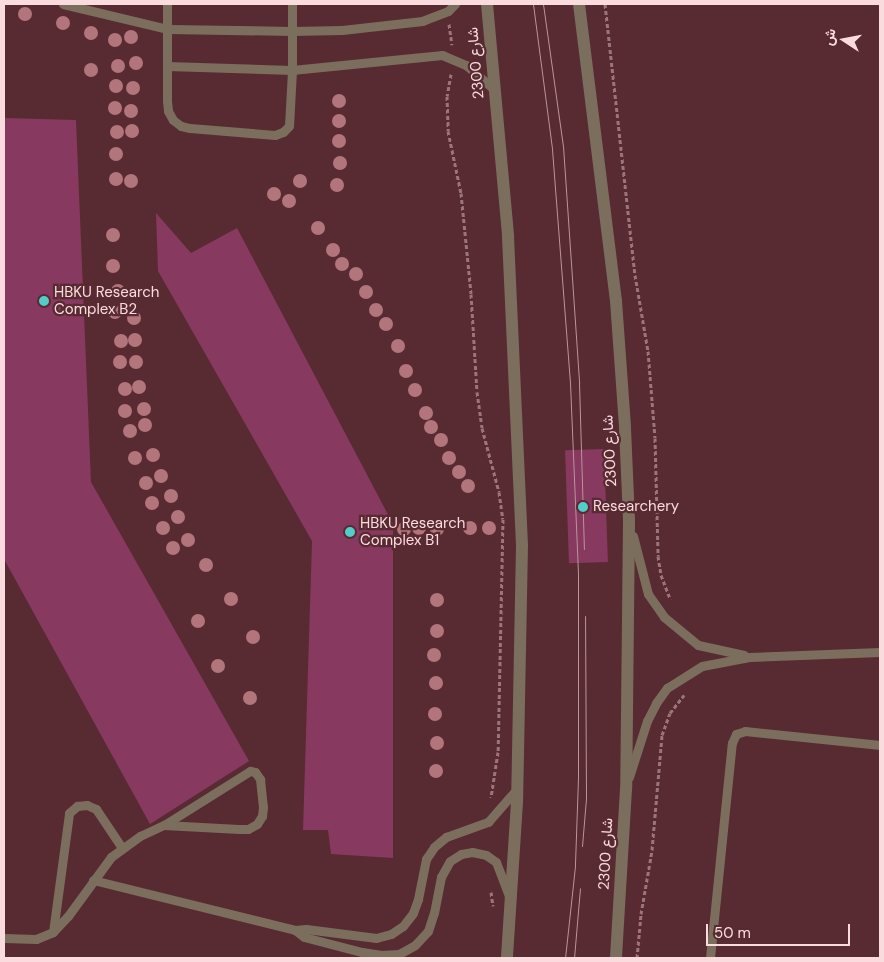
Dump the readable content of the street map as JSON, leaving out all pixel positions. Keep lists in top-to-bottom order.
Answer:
{
  "streets": {
    "street": ["شارع 2300"]
  },
  "places": ["HBKU Research Complex B2", "Researchery", "HBKU Research Complex B1"],
  "scale_bar": "50 m",
  "north": "left"
}
